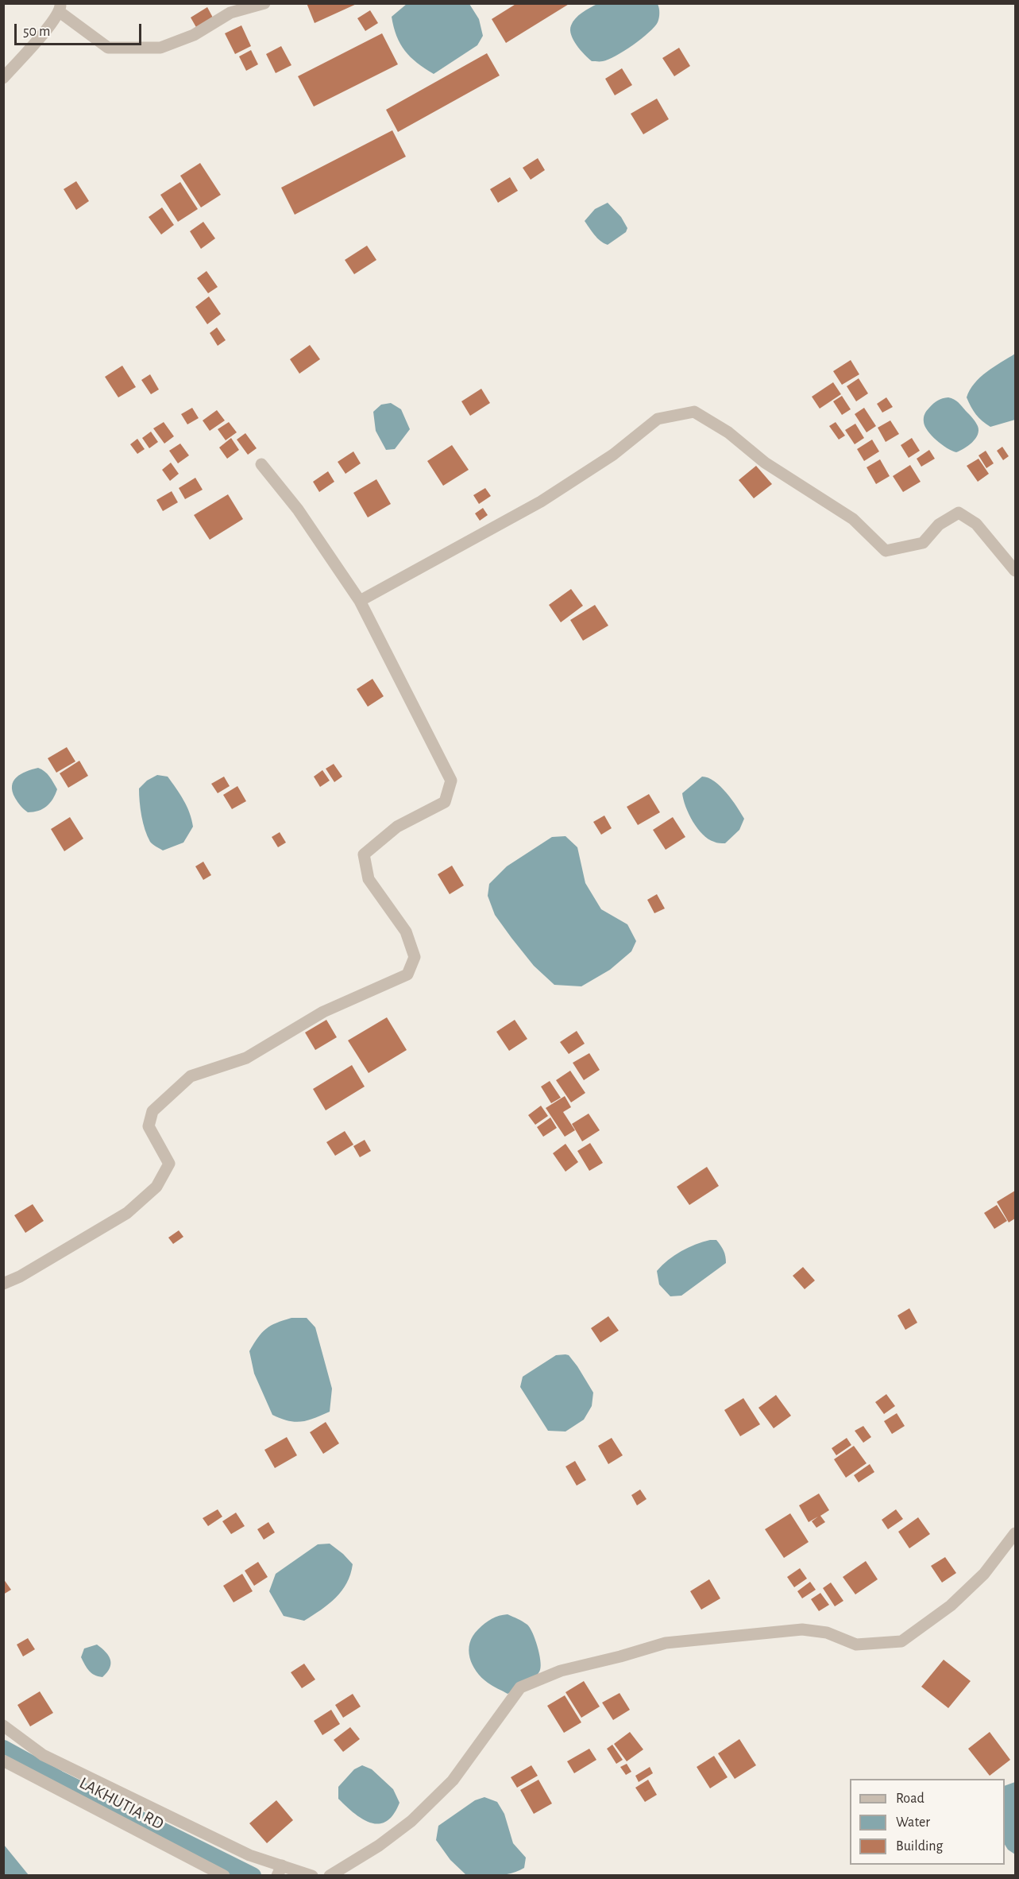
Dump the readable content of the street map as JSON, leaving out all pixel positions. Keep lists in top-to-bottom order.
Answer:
{
  "streets": {
    "street": ["LAKHUTIA RD"]
  },
  "legend": ["Road", "Water", "Building"],
  "scale_bar": "50 m"
}
